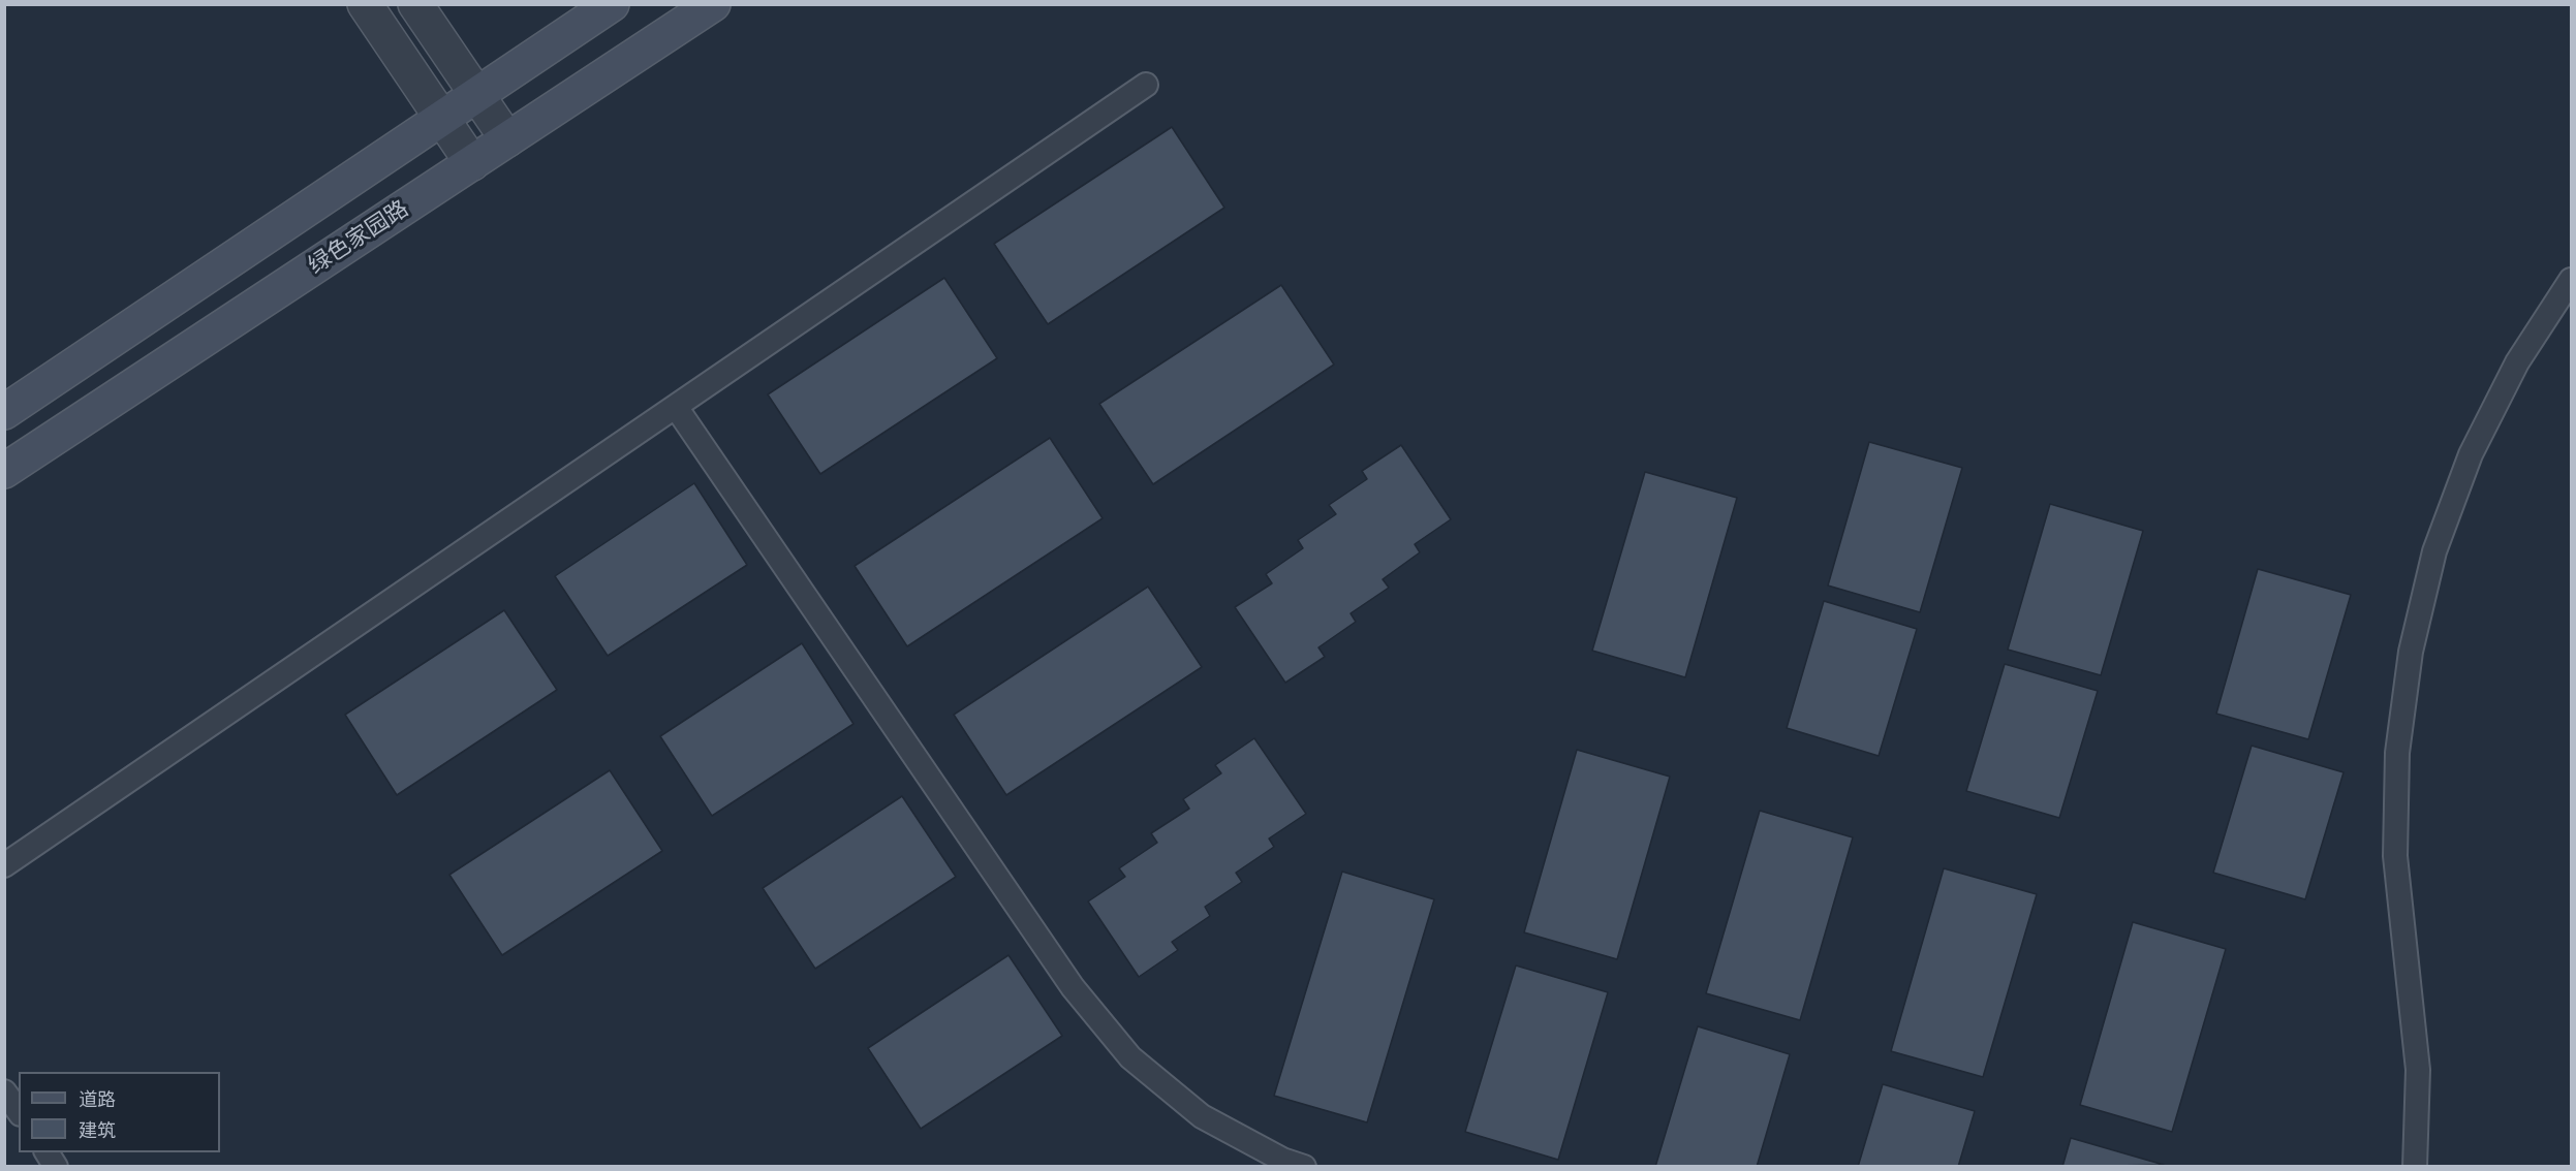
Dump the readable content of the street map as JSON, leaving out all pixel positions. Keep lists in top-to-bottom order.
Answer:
{
  "streets": {
    "street": ["绿色家园路"]
  },
  "legend": ["道路", "建筑"]
}
